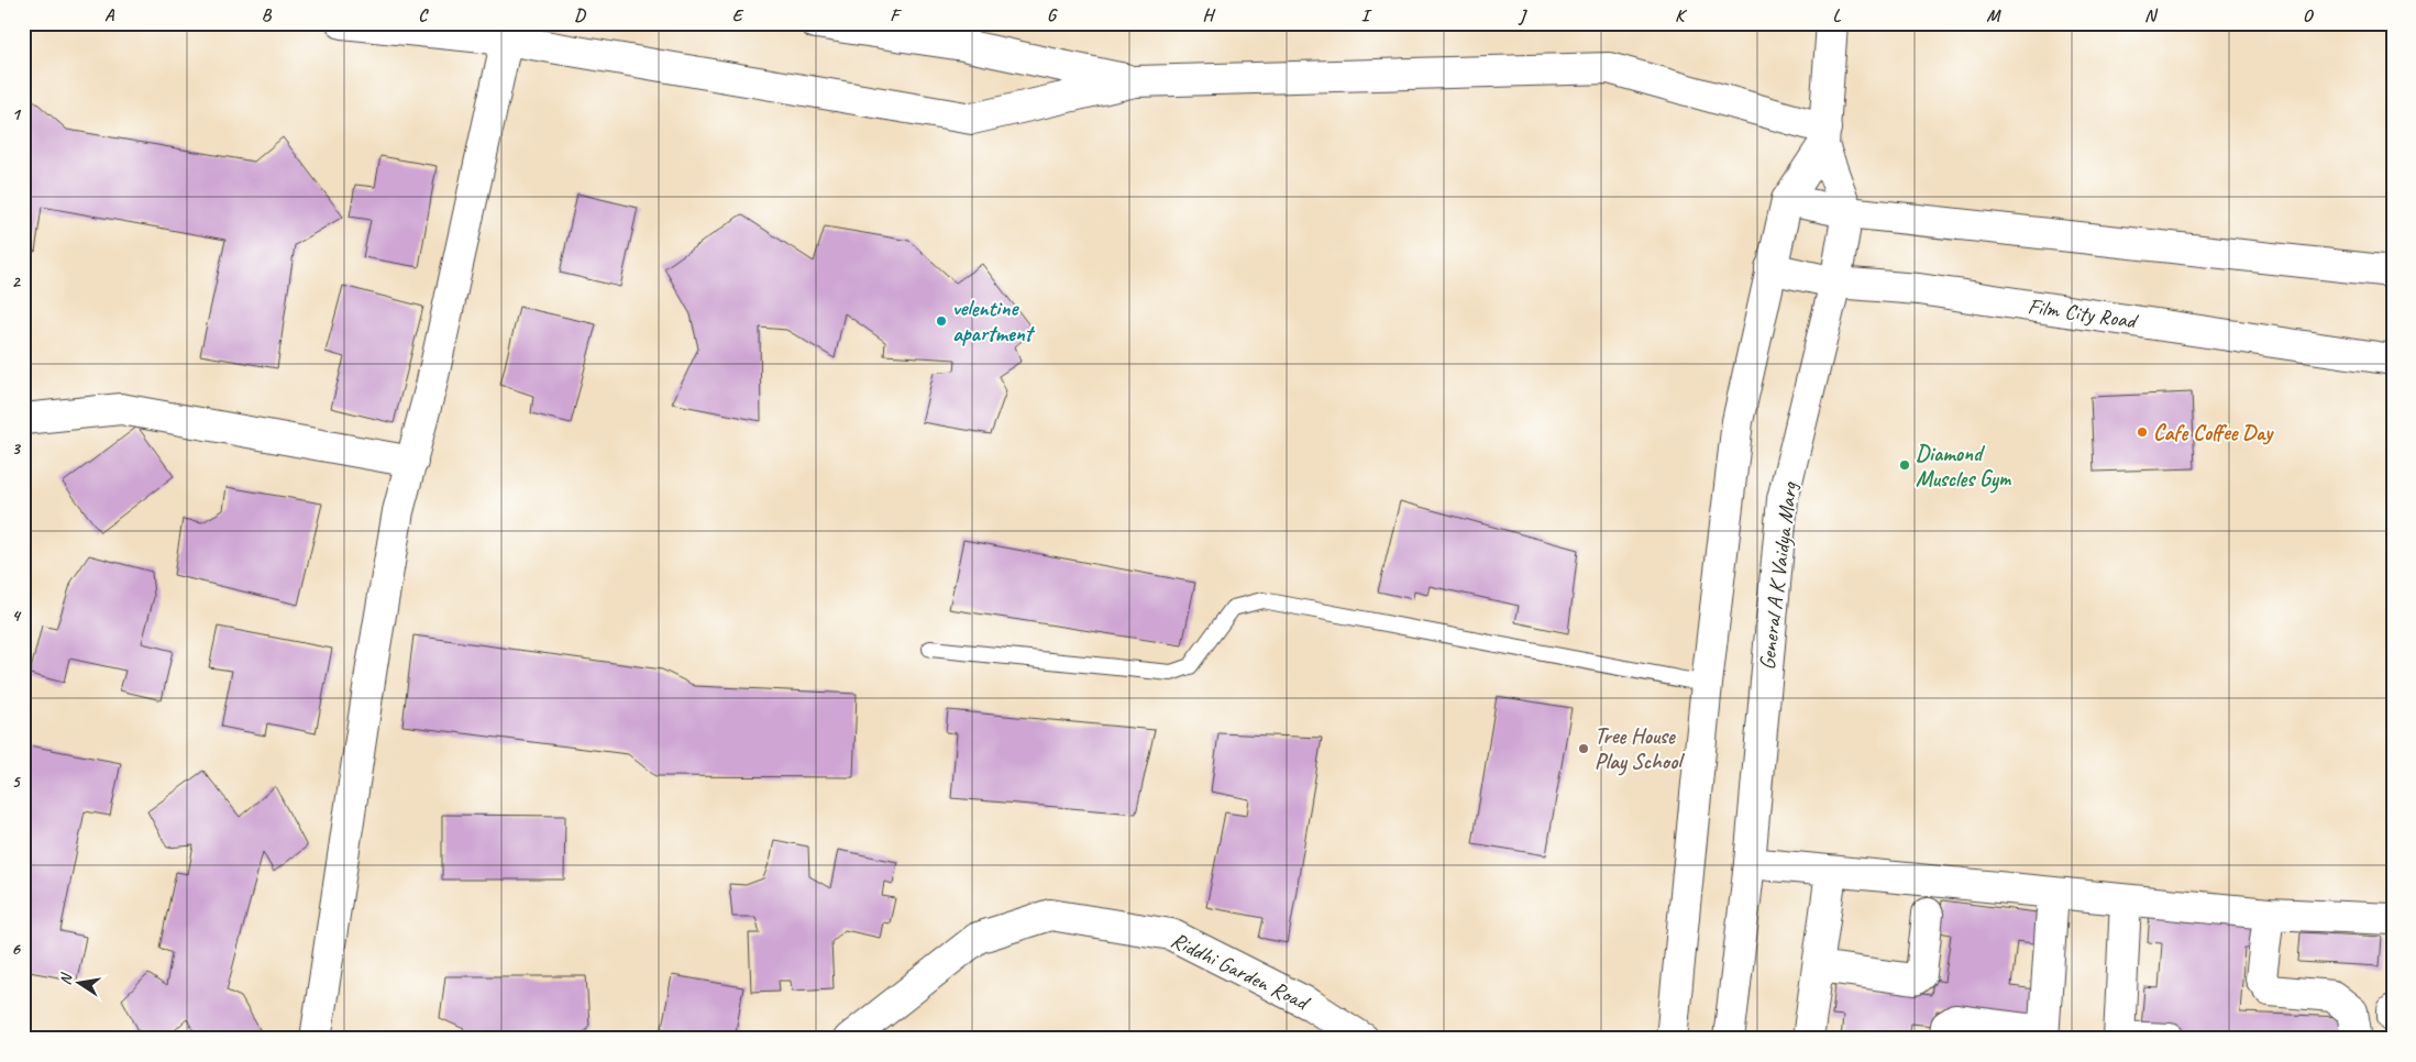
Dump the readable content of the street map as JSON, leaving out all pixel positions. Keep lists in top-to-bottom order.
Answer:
{
  "streets": {
    "street": ["Film City Road", "General A K Vaidya Marg", "Riddhi Garden Road"]
  },
  "crossings": [
    ["Film City Road", "General A K Vaidya Marg"]
  ],
  "places": [
    "velentine apartment",
    "Cafe Coffee Day",
    "Diamond Muscles Gym",
    "Tree House Play School"
  ],
  "north": "left",
  "grid": {
    "columns": [
      "A",
      "B",
      "C",
      "D",
      "E",
      "F",
      "G",
      "H",
      "I",
      "J",
      "K",
      "L",
      "M",
      "N",
      "O"
    ],
    "rows": [
      "1",
      "2",
      "3",
      "4",
      "5",
      "6"
    ]
  }
}
